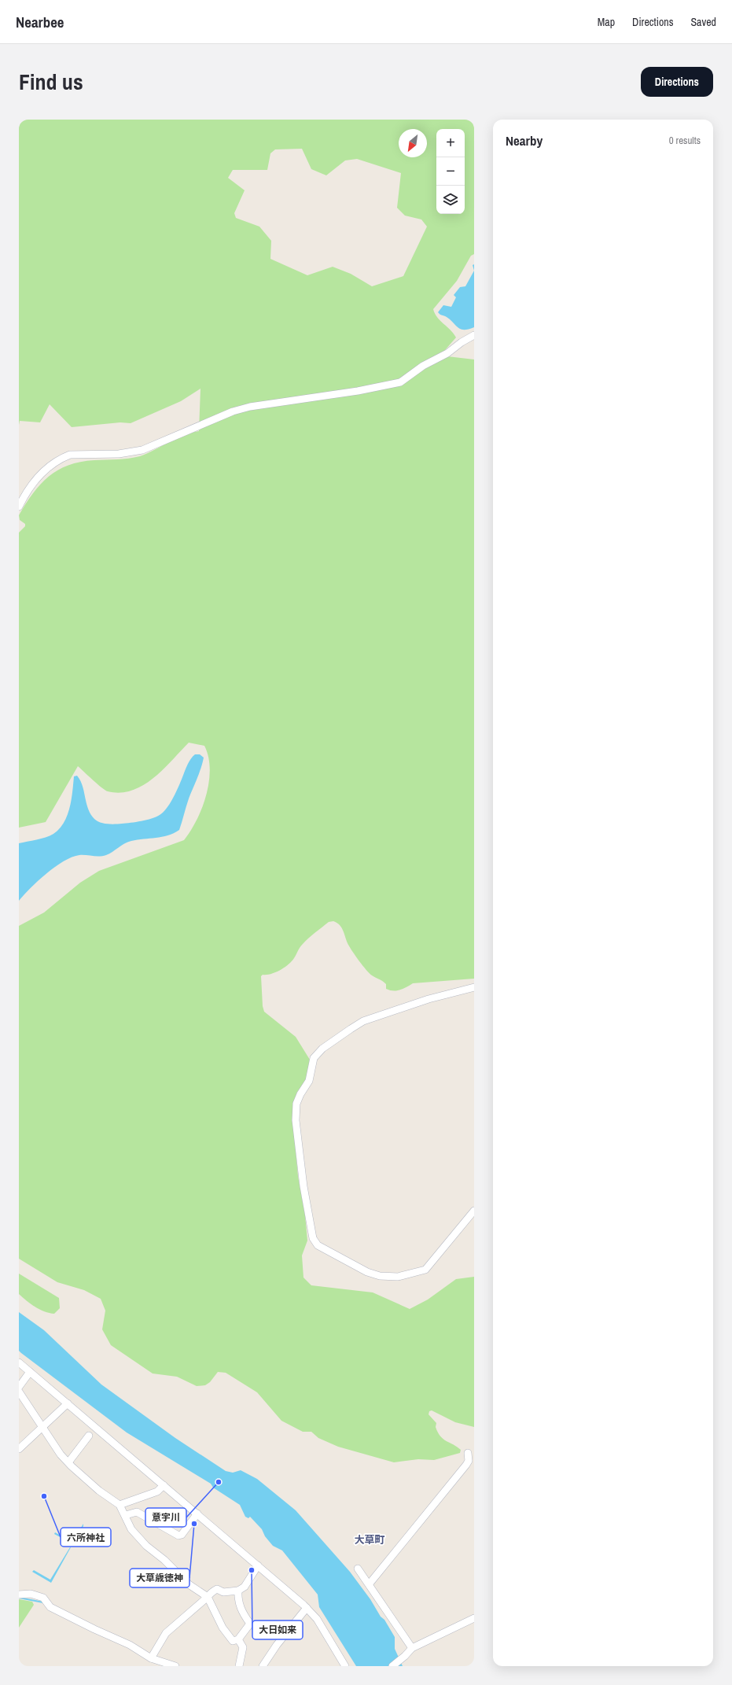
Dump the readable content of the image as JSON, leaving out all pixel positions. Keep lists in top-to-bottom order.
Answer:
{
  "districts": ["大草町"],
  "places": [
    "意宇川",
    "六所神社",
    "大草歳徳神",
    "大日如来"
  ],
  "north": "bottom left",
  "page": {
    "header": "Nearbee",
    "nav": ["Map", "Directions", "Saved"],
    "title": "Find us",
    "buttons": "Directions",
    "heading": ["Nearby", "0 results"],
    "map_buttons": ["+", "−"]
  }
}
